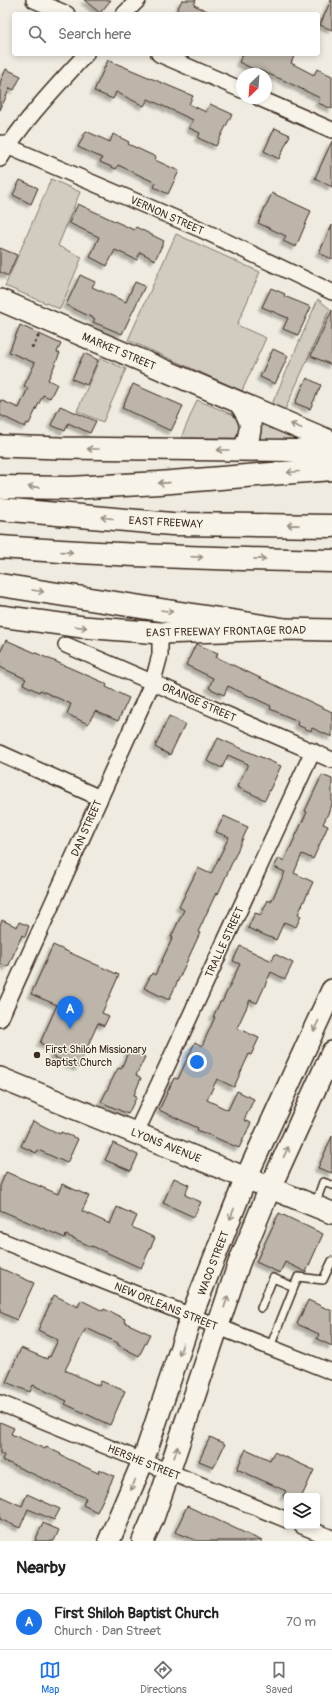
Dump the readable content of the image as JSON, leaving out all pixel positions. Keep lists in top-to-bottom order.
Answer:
{
  "streets": {
    "highway": ["EAST FREEWAY"],
    "main road": [
      "MARKET STREET",
      "EAST FREEWAY FRONTAGE ROAD",
      "LYONS AVENUE",
      "WACO STREET"
    ],
    "street": [
      "VERNON STREET",
      "ORANGE STREET",
      "DAN STREET",
      "TRALLE STREET",
      "NEW ORLEANS STREET",
      "HERSHE STREET"
    ]
  },
  "crossings": [
    ["EAST FREEWAY FRONTAGE ROAD", "DAN STREET"],
    ["ORANGE STREET", "DAN STREET"],
    ["ORANGE STREET", "TRALLE STREET"],
    ["TRALLE STREET", "LYONS AVENUE"],
    ["LYONS AVENUE", "WACO STREET"],
    ["WACO STREET", "NEW ORLEANS STREET"],
    ["WACO STREET", "HERSHE STREET"]
  ],
  "places": ["First Shiloh Missionary Baptist Church"],
  "north": "bottom left",
  "page": {
    "search": "Search here",
    "pins": "A",
    "heading": "Nearby",
    "list": [
      {
        "mark": "A",
        "name": "First Shiloh Baptist Church",
        "note": "Church · Dan Street",
        "value": "70 m"
      }
    ],
    "nav": ["Map", "Directions", "Saved"]
  }
}
